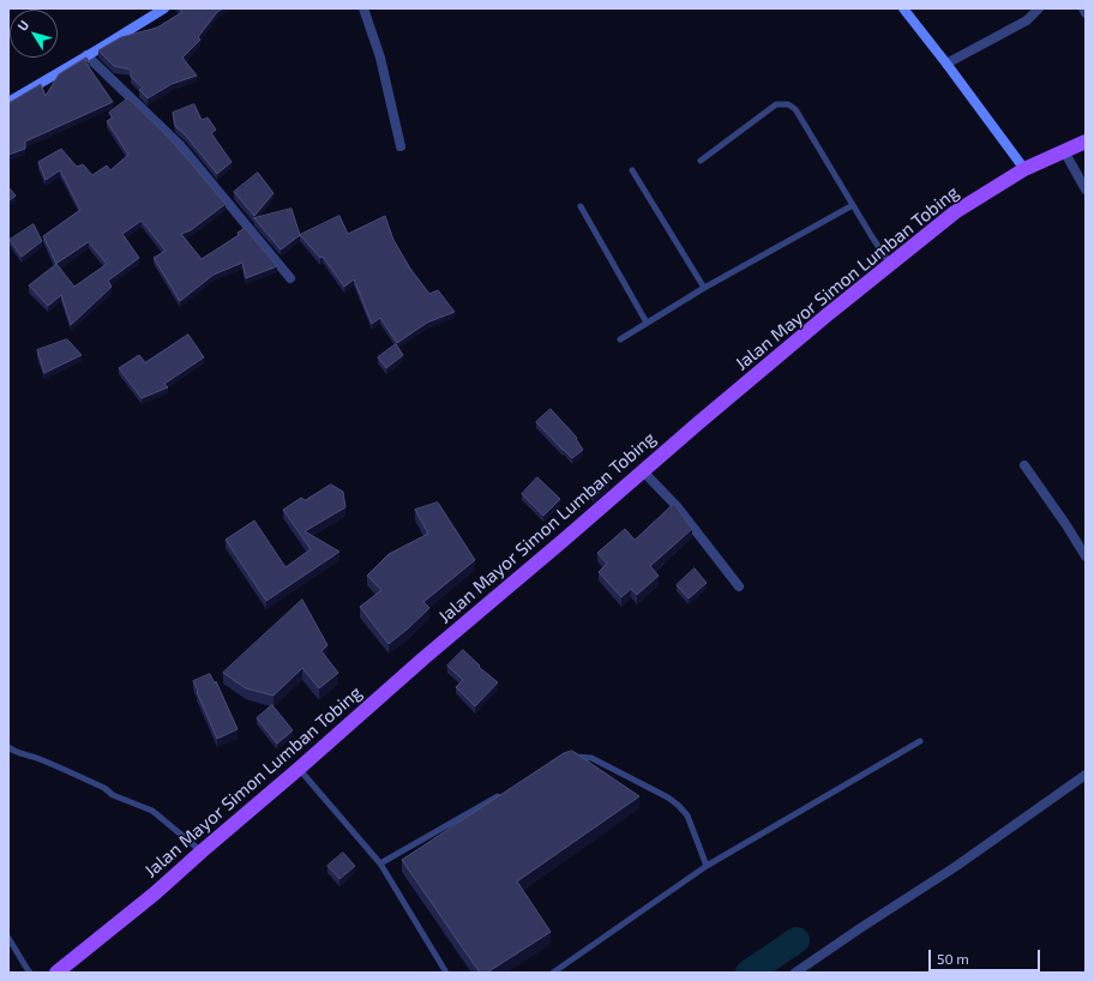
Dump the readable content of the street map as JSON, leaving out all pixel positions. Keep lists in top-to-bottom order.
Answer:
{
  "streets": {
    "main road": ["Jalan Mayor Simon Lumban Tobing"]
  },
  "scale_bar": "50 m",
  "north": "top left"
}
